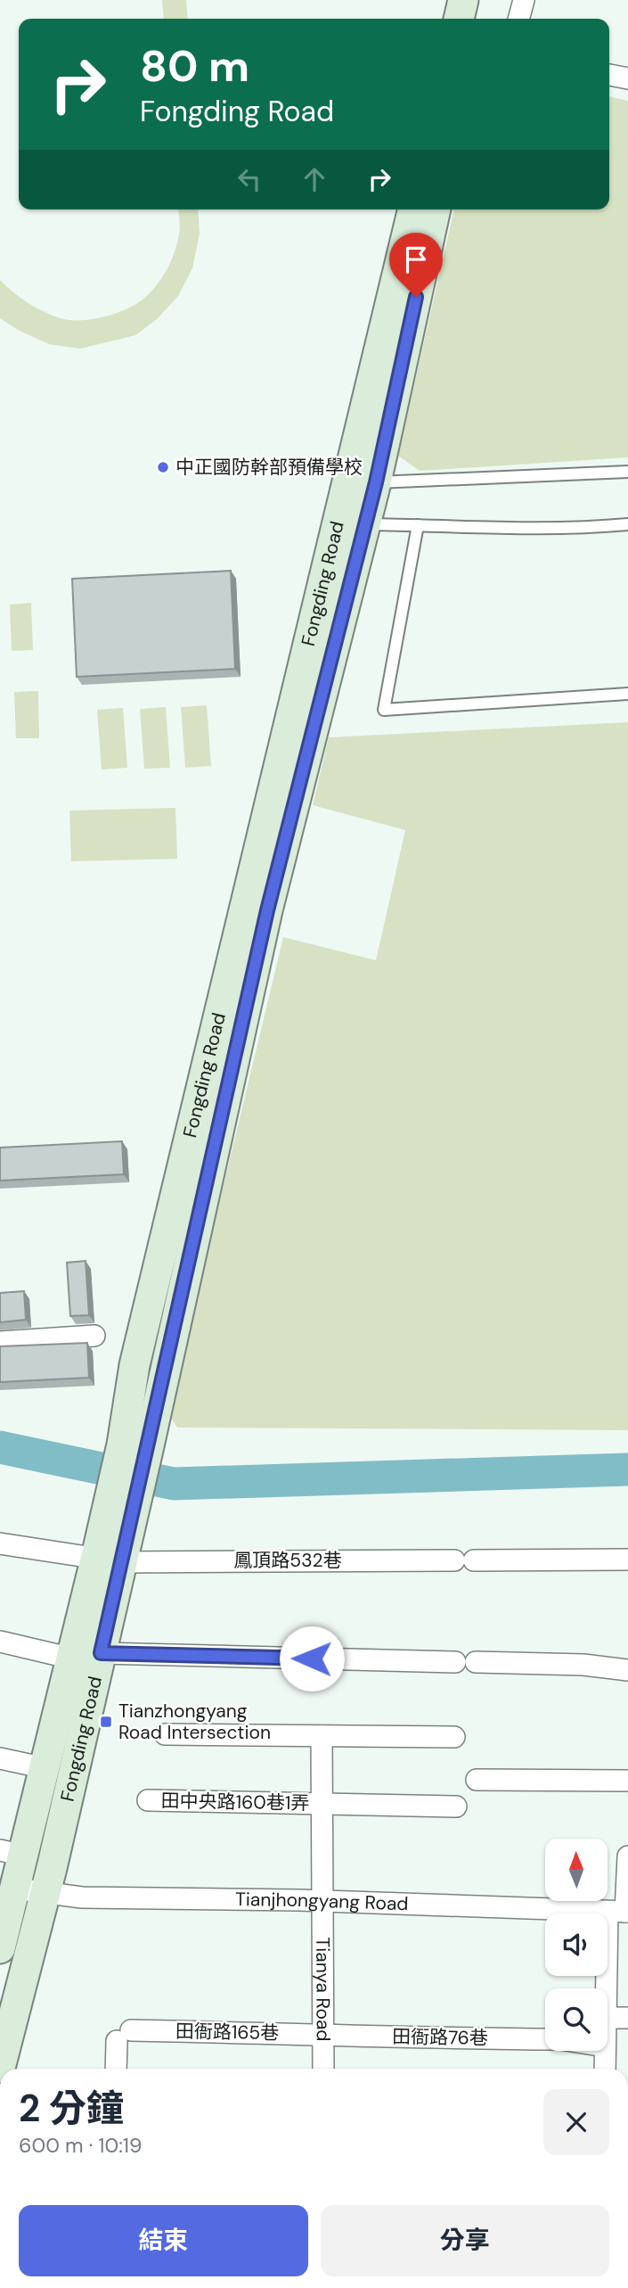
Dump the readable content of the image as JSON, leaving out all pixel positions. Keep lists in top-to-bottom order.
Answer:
{
  "streets": {
    "main road": ["Fongding Road"],
    "street": [
      "鳳頂路532巷",
      "田中央路160巷1弄",
      "Tianjhongyang Road",
      "Tianya Road",
      "田衙路165巷",
      "田衙路76巷"
    ]
  },
  "crossings": [
    ["Fongding Road", "鳳頂路532巷"],
    ["Fongding Road", "Tianjhongyang Road"],
    ["田中央路160巷1弄", "Tianya Road"],
    ["Tianjhongyang Road", "Tianya Road"],
    ["Tianya Road", "田衙路165巷"],
    ["Tianya Road", "田衙路76巷"],
    ["田衙路165巷", "田衙路76巷"]
  ],
  "places": {
    "other": ["中正國防幹部預備學校"],
    "transit": ["Tianzhongyang Road Intersection"]
  },
  "north": "top",
  "page": {
    "turn": ["80 m", "Fongding Road"],
    "heading": ["2 分鐘", "600 m · 10:19"],
    "buttons": ["結束", "分享"]
  }
}
